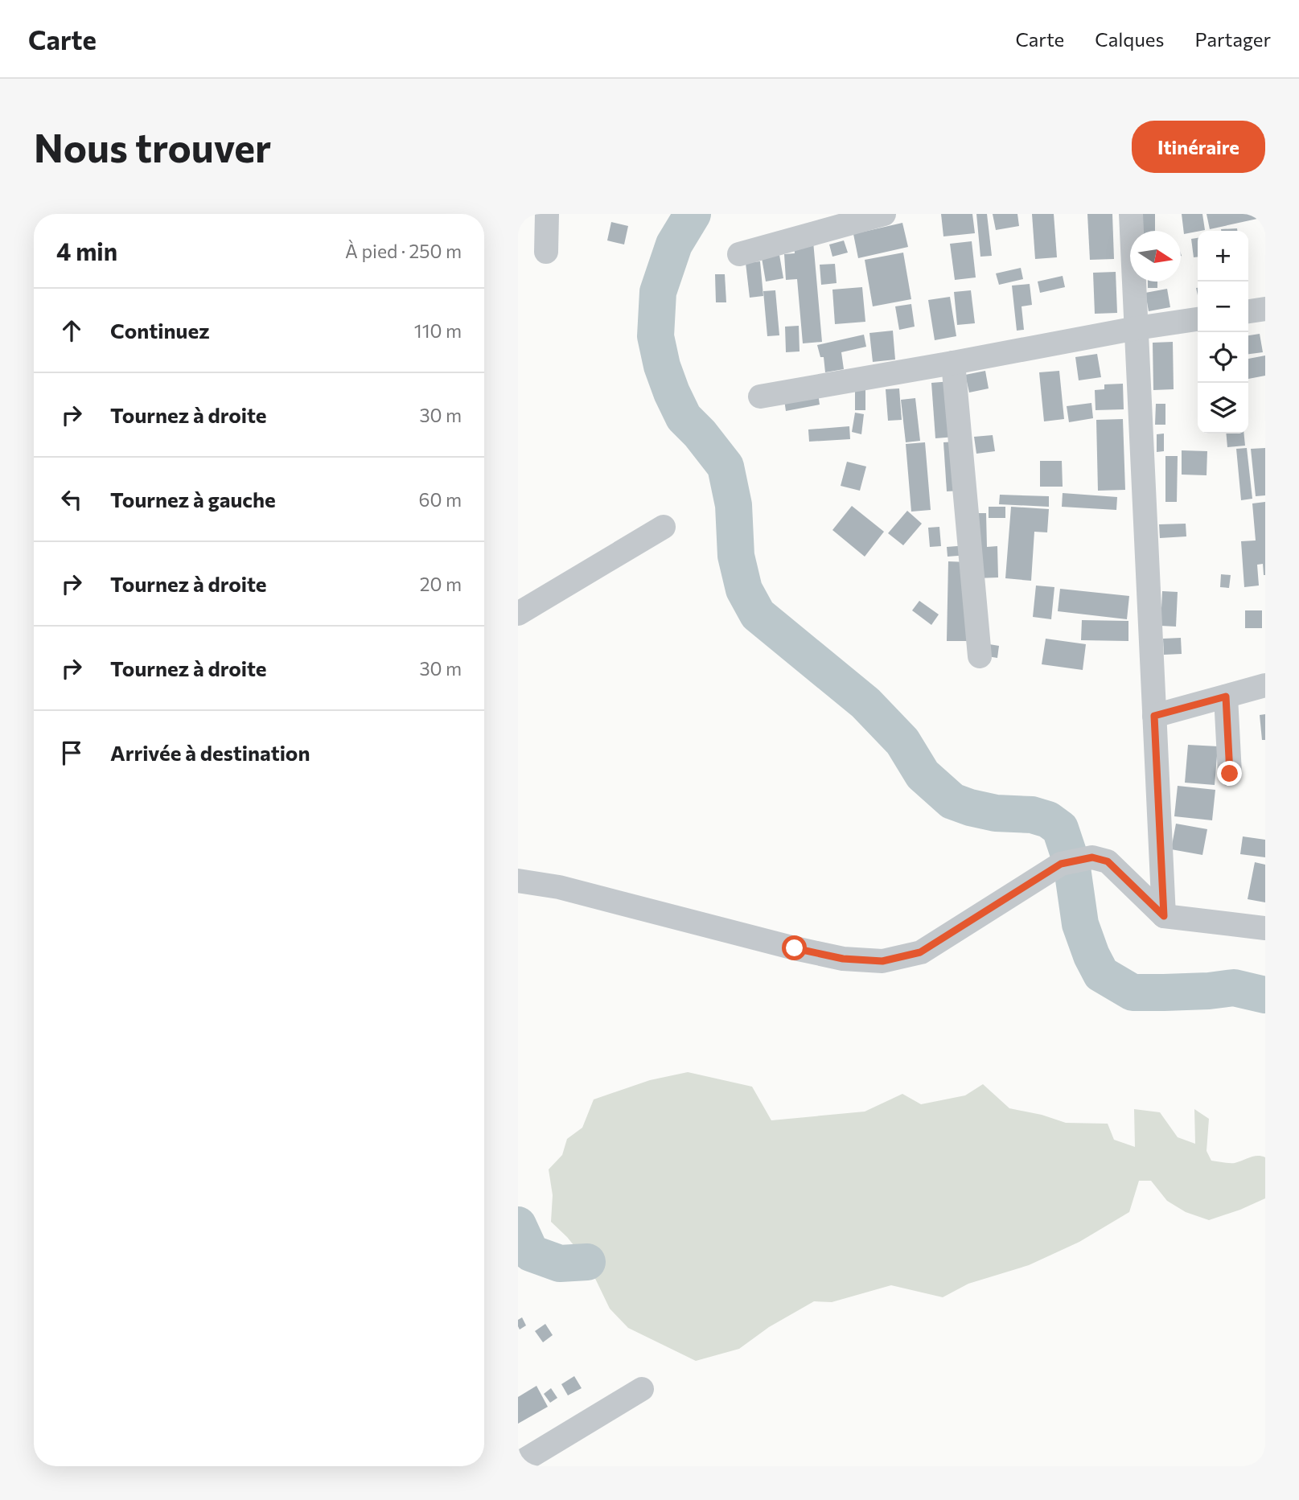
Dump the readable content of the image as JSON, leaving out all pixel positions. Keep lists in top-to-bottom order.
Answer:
{
  "north": "right",
  "page": {
    "header": "Carte",
    "nav": ["Carte", "Calques", "Partager"],
    "buttons": "Itinéraire",
    "title": "Nous trouver",
    "heading": ["4 min", "À pied · 250 m"],
    "map_buttons": ["+", "−"],
    "list": [
      ["Continuez", "110 m"],
      ["Tournez à droite", "30 m"],
      ["Tournez à gauche", "60 m"],
      ["Tournez à droite", "20 m"],
      ["Tournez à droite", "30 m"],
      "Arrivée à destination"
    ]
  }
}
